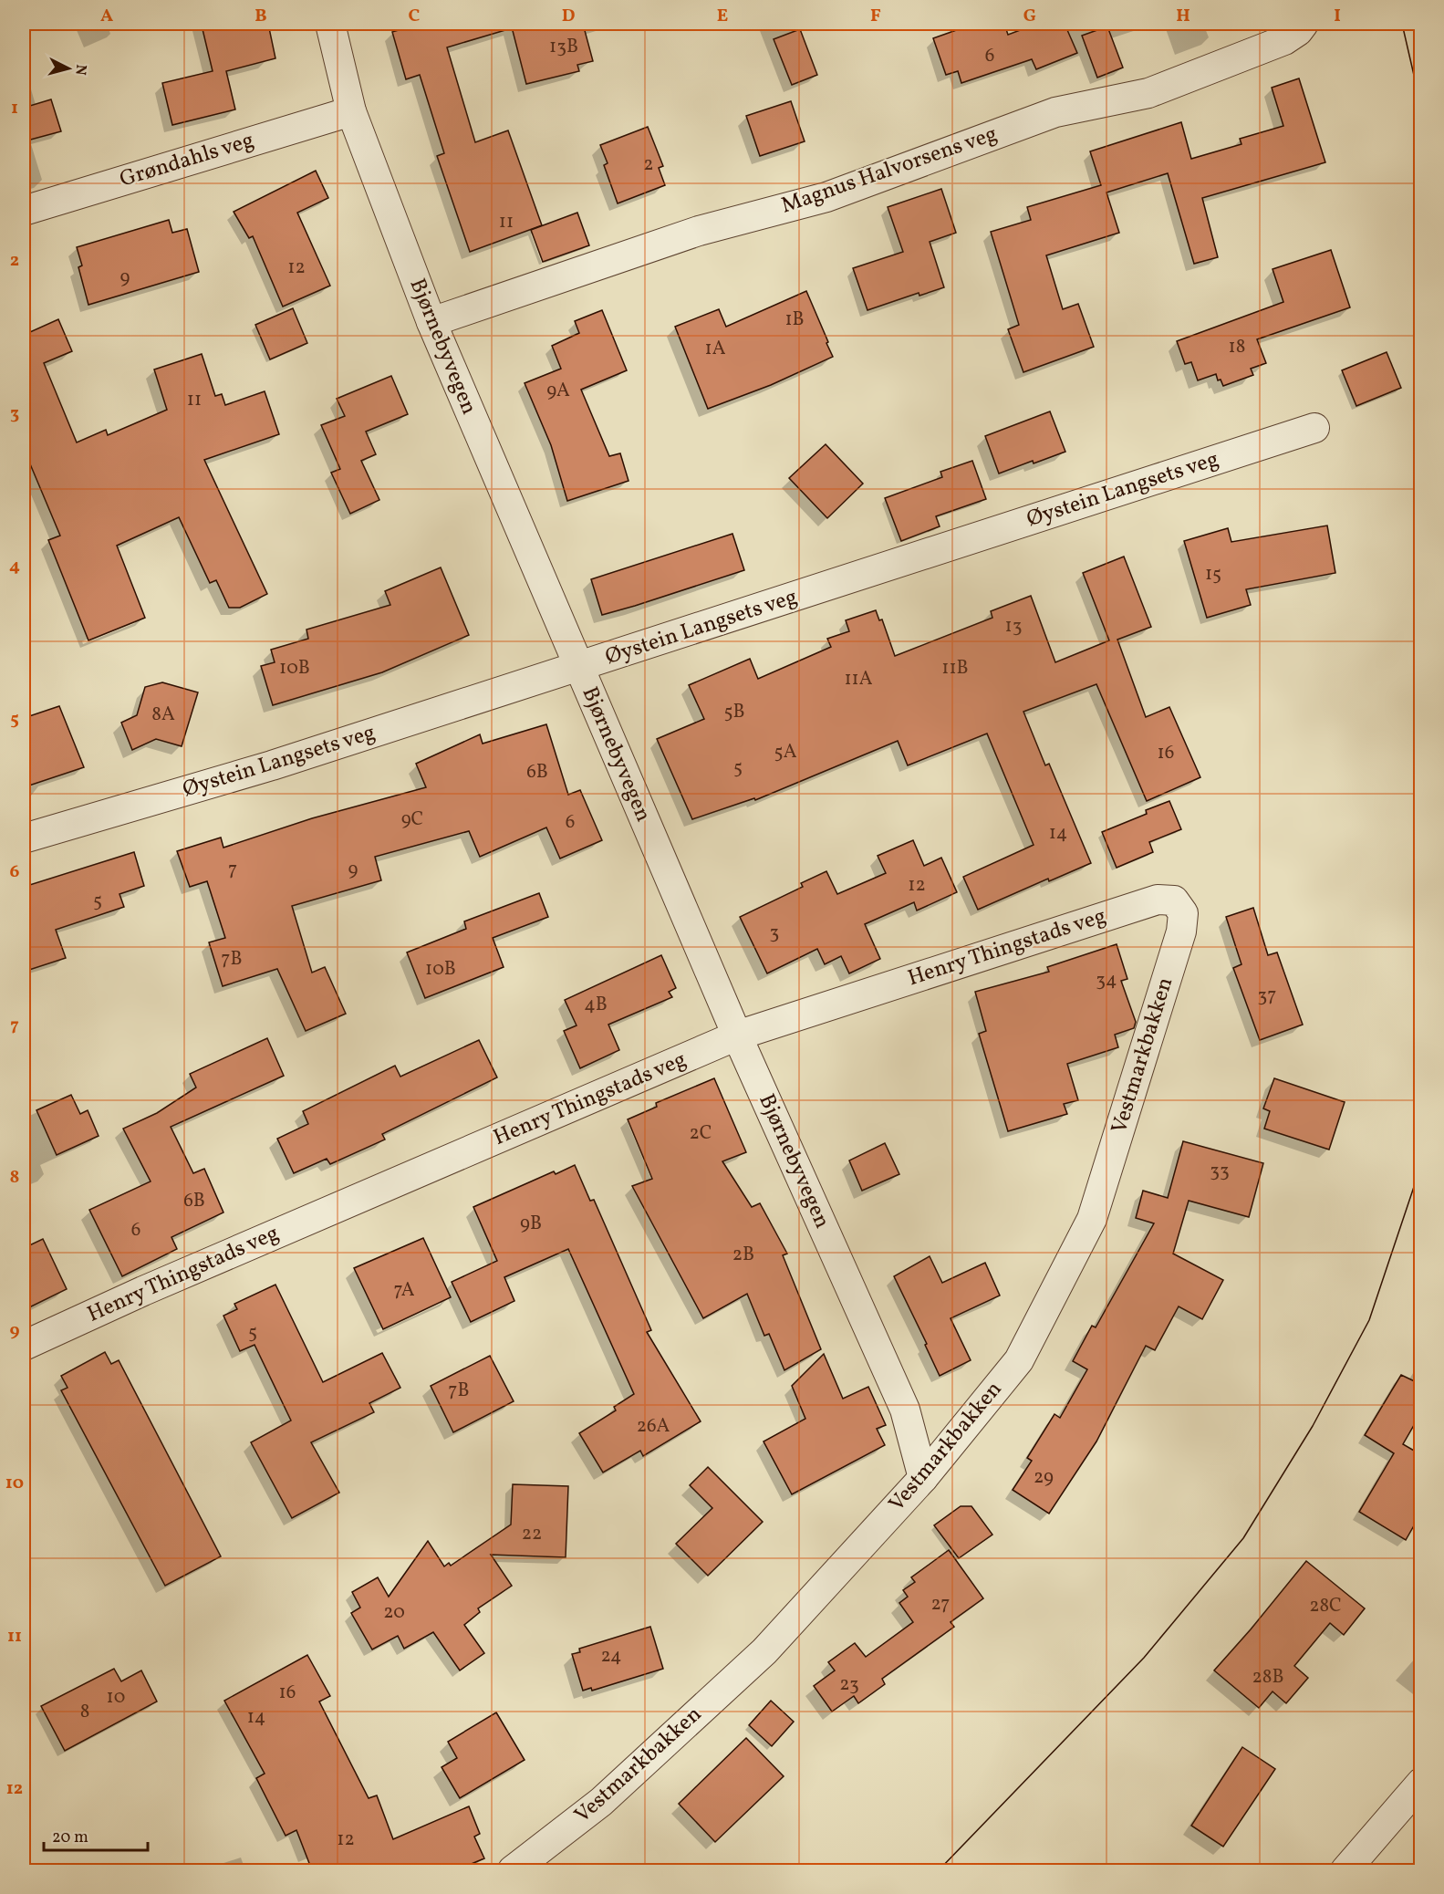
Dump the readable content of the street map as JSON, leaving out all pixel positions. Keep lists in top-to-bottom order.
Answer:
{
  "streets": {
    "street": [
      "Grøndahls veg",
      "Magnus Halvorsens veg",
      "Bjørnebyvegen",
      "Øystein Langsets veg",
      "Henry Thingstads veg",
      "Vestmarkbakken"
    ]
  },
  "crossings": [
    ["Grøndahls veg", "Bjørnebyvegen"],
    ["Magnus Halvorsens veg", "Bjørnebyvegen"],
    ["Bjørnebyvegen", "Øystein Langsets veg"],
    ["Bjørnebyvegen", "Henry Thingstads veg"],
    ["Bjørnebyvegen", "Vestmarkbakken"],
    ["Henry Thingstads veg", "Vestmarkbakken"]
  ],
  "house_numbers": [
    "13B",
    "6",
    "2",
    "11",
    "12",
    "9",
    "1B",
    "18",
    "1A",
    "9A",
    "11",
    "15",
    "13",
    "10B",
    "11B",
    "11A",
    "5B",
    "8A",
    "5A",
    "16",
    "5",
    "6B",
    "9C",
    "6",
    "14",
    "7",
    "9",
    "12",
    "5",
    "3",
    "7B",
    "10B",
    "34",
    "37",
    "4B",
    "2C",
    "33",
    "6B",
    "9B",
    "6",
    "2B",
    "7A",
    "5",
    "7B",
    "26A",
    "29",
    "22",
    "27",
    "28C",
    "20",
    "24",
    "28B",
    "23",
    "16",
    "10",
    "8",
    "14",
    "12"
  ],
  "scale_bar": "20 m",
  "north": "right",
  "grid": {
    "columns": [
      "A",
      "B",
      "C",
      "D",
      "E",
      "F",
      "G",
      "H",
      "I"
    ],
    "rows": [
      "1",
      "2",
      "3",
      "4",
      "5",
      "6",
      "7",
      "8",
      "9",
      "10",
      "11",
      "12"
    ]
  }
}
